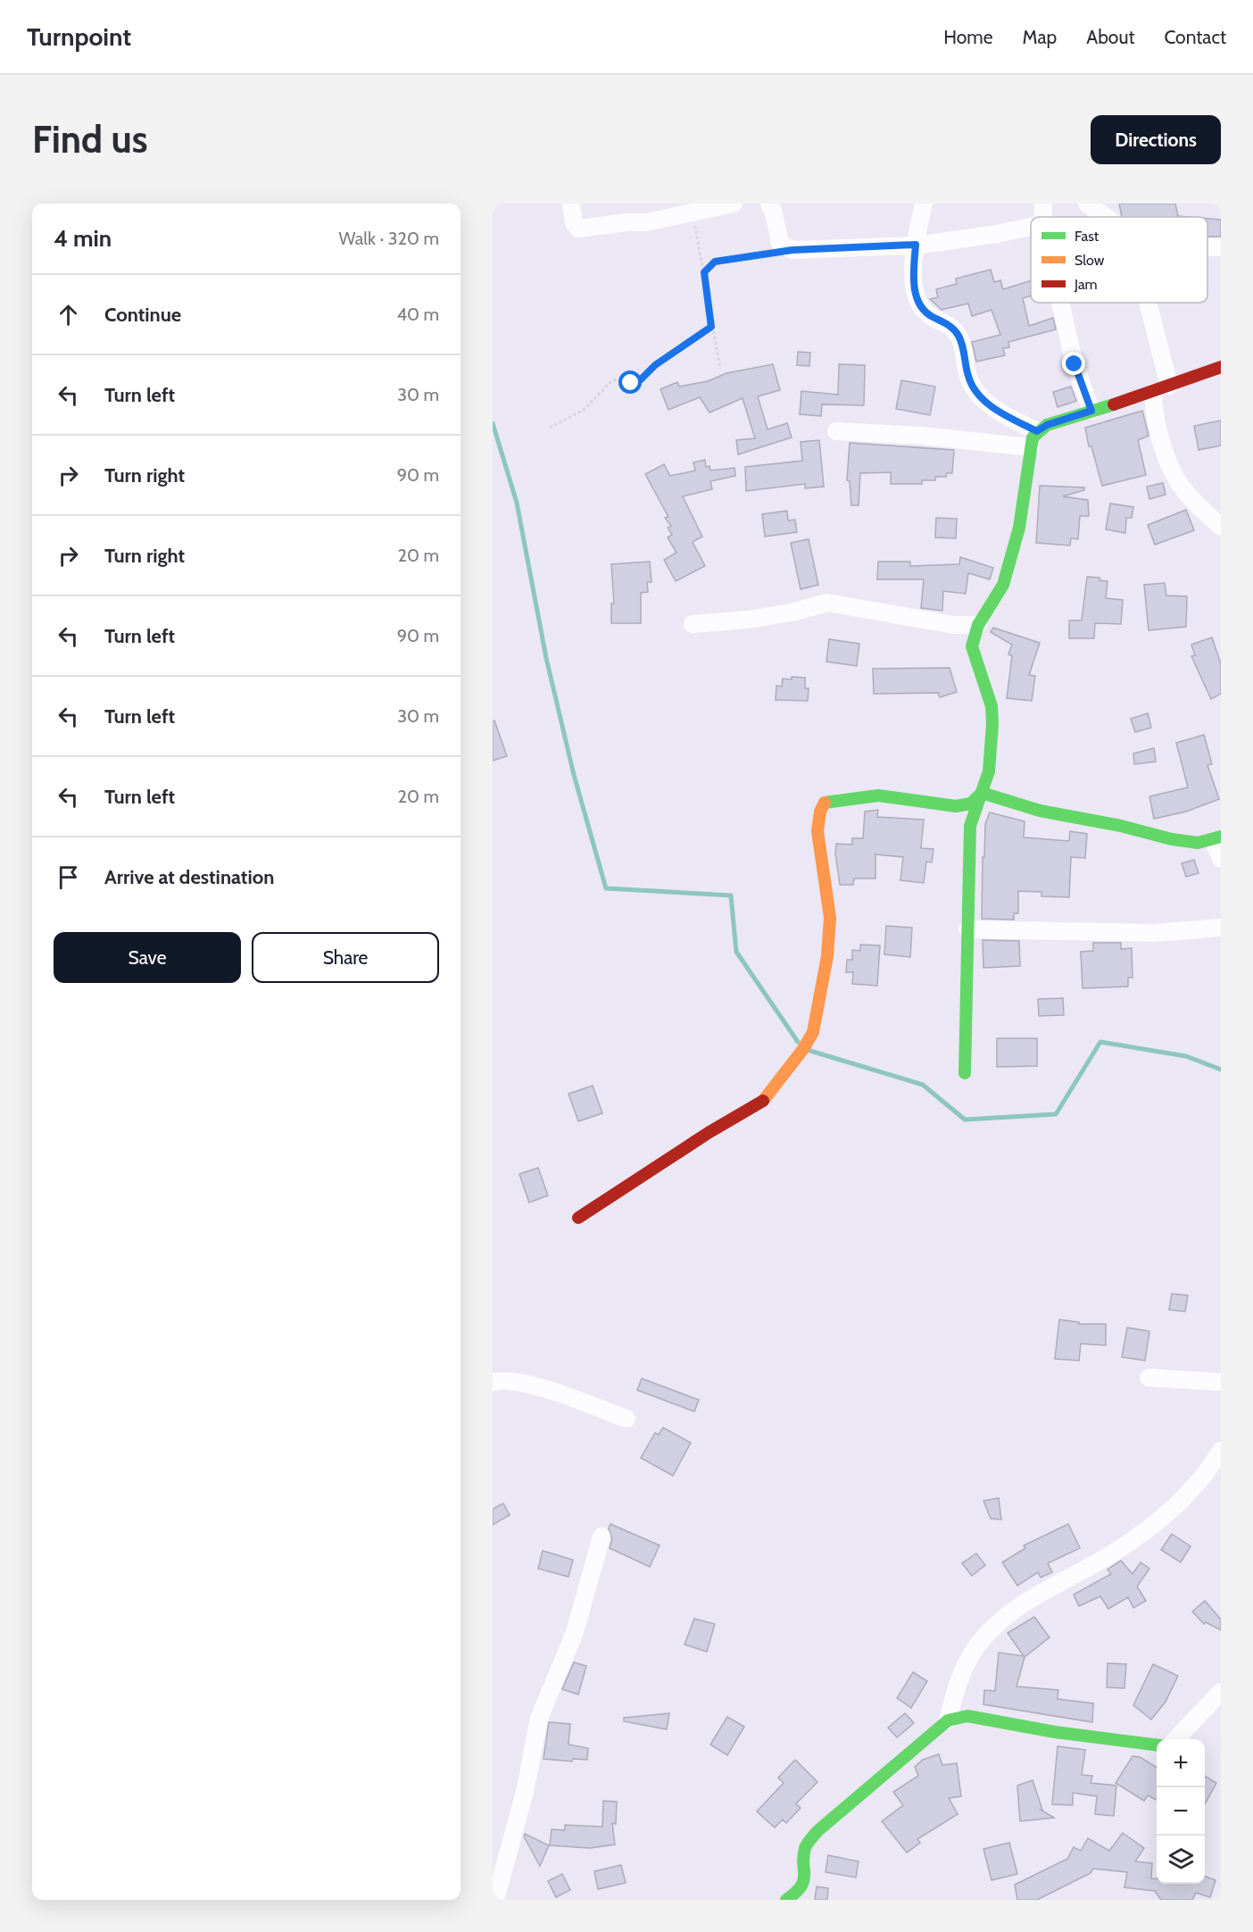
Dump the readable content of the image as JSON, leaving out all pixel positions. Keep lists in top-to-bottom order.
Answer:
{
  "legend": ["Fast", "Slow", "Jam"],
  "page": {
    "header": "Turnpoint",
    "nav": [
      "Home",
      "Map",
      "About",
      "Contact"
    ],
    "buttons": [
      "Directions",
      ["Save", "Share"]
    ],
    "title": "Find us",
    "heading": ["4 min", "Walk · 320 m"],
    "list": [
      ["Continue", "40 m"],
      ["Turn left", "30 m"],
      ["Turn right", "90 m"],
      ["Turn right", "20 m"],
      ["Turn left", "90 m"],
      ["Turn left", "30 m"],
      ["Turn left", "20 m"],
      "Arrive at destination"
    ],
    "map_buttons": ["+", "−"]
  }
}
